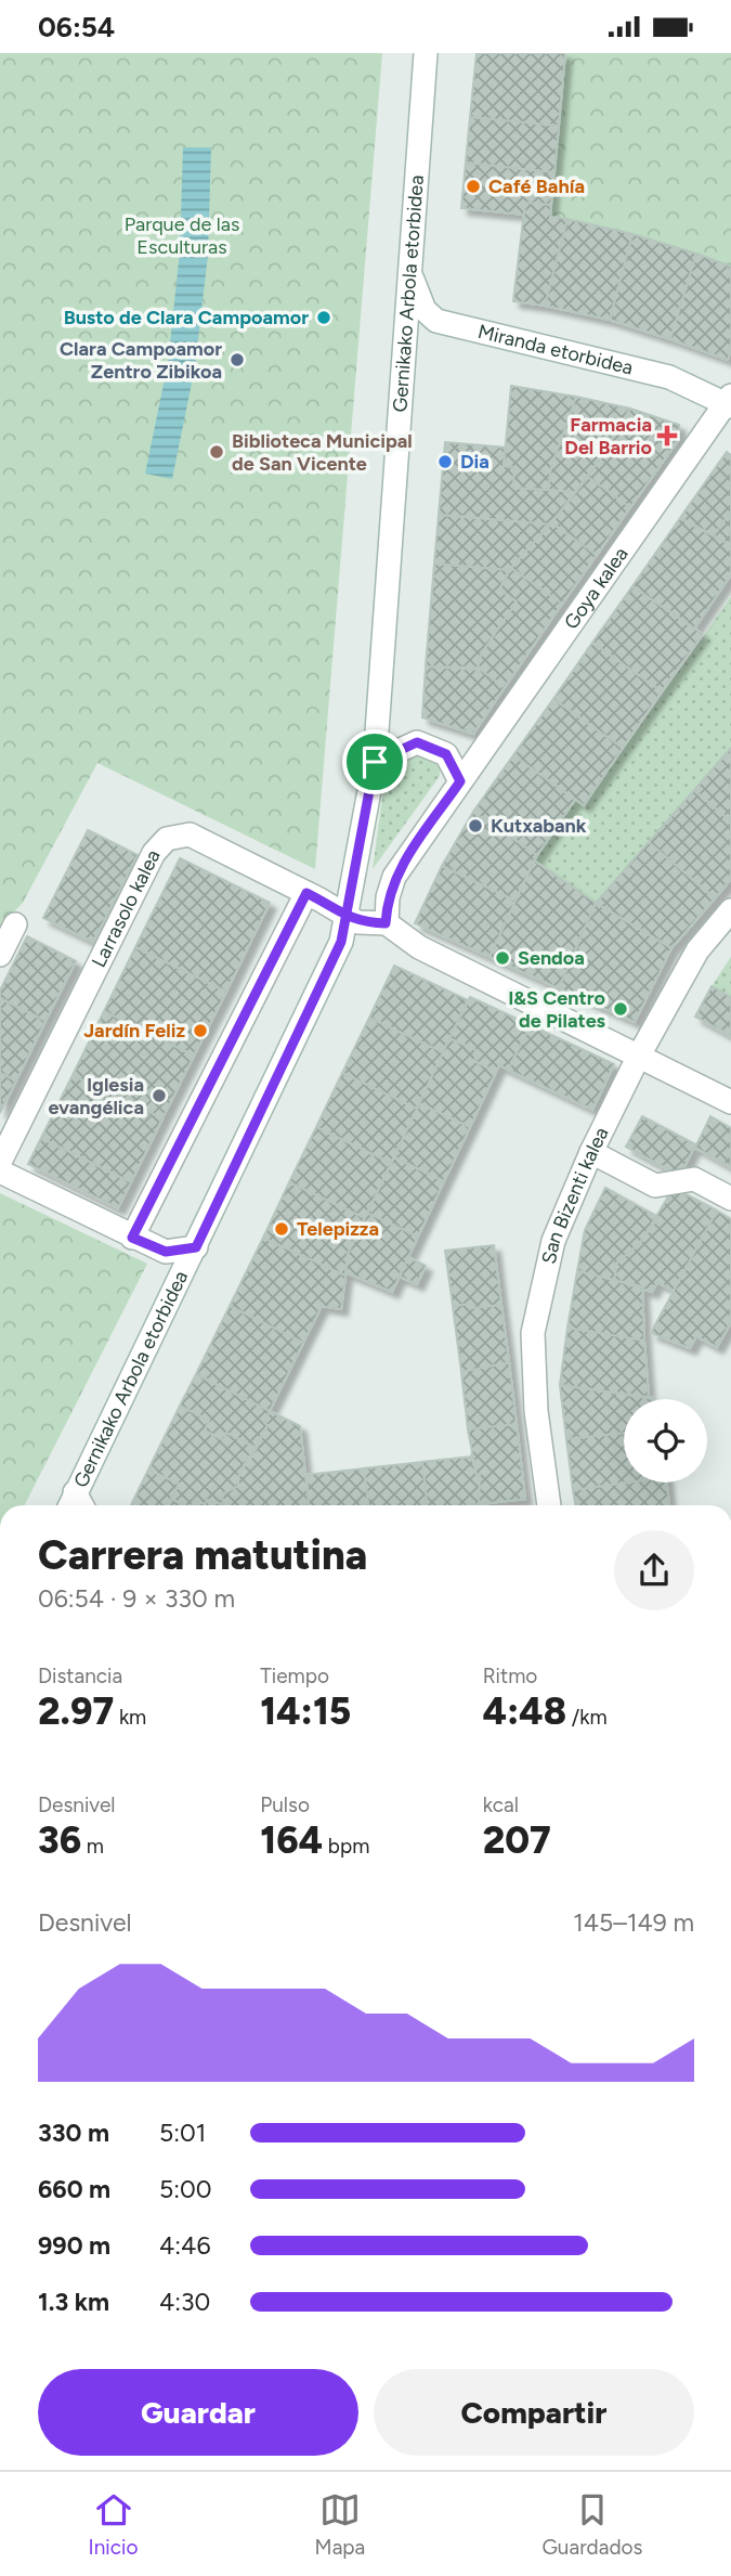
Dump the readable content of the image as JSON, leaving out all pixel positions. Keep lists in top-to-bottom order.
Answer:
{
  "streets": {
    "street": [
      "Gernikako Arbola etorbidea",
      "Miranda etorbidea",
      "Goya kalea",
      "Larrasolo kalea",
      "San Bizenti kalea"
    ]
  },
  "crossings": [
    ["Gernikako Arbola etorbidea", "Miranda etorbidea"],
    ["Gernikako Arbola etorbidea", "Larrasolo kalea"],
    ["Miranda etorbidea", "Goya kalea"],
    ["Goya kalea", "Larrasolo kalea"]
  ],
  "parks": ["Parque de las Esculturas"],
  "places": {
    "other": [
      "Café Bahía",
      "Busto de Clara Campoamor",
      "Clara Campoamor Zentro Zibikoa",
      "Biblioteca Municipal de San Vicente",
      "Dia",
      "Kutxabank",
      "Sendoa",
      "I&S Centro de Pilates",
      "Jardín Feliz",
      "Iglesia evangélica",
      "Telepizza"
    ],
    "health": ["Farmacia Del Barrio"]
  },
  "page": {
    "status": "06:54",
    "heading": ["Carrera matutina", "06:54 · 9 × 330 m"],
    "stats": [
      ["Distancia", "2.97 km"],
      ["Tiempo", "14:15"],
      ["Ritmo", "4:48 /km"],
      ["Desnivel", "36 m"],
      ["Pulso", "164 bpm"],
      ["kcal", "207"]
    ],
    "chart": ["Desnivel", "145–149 m"],
    "list": [
      {
        "name": "330 m",
        "note": "5:01"
      },
      {
        "name": "660 m",
        "note": "5:00"
      },
      {
        "name": "990 m",
        "note": "4:46"
      },
      {
        "name": "1.3 km",
        "note": "4:30"
      }
    ],
    "buttons": ["Guardar", "Compartir"],
    "tabs": ["Inicio", "Mapa", "Guardados"]
  }
}
